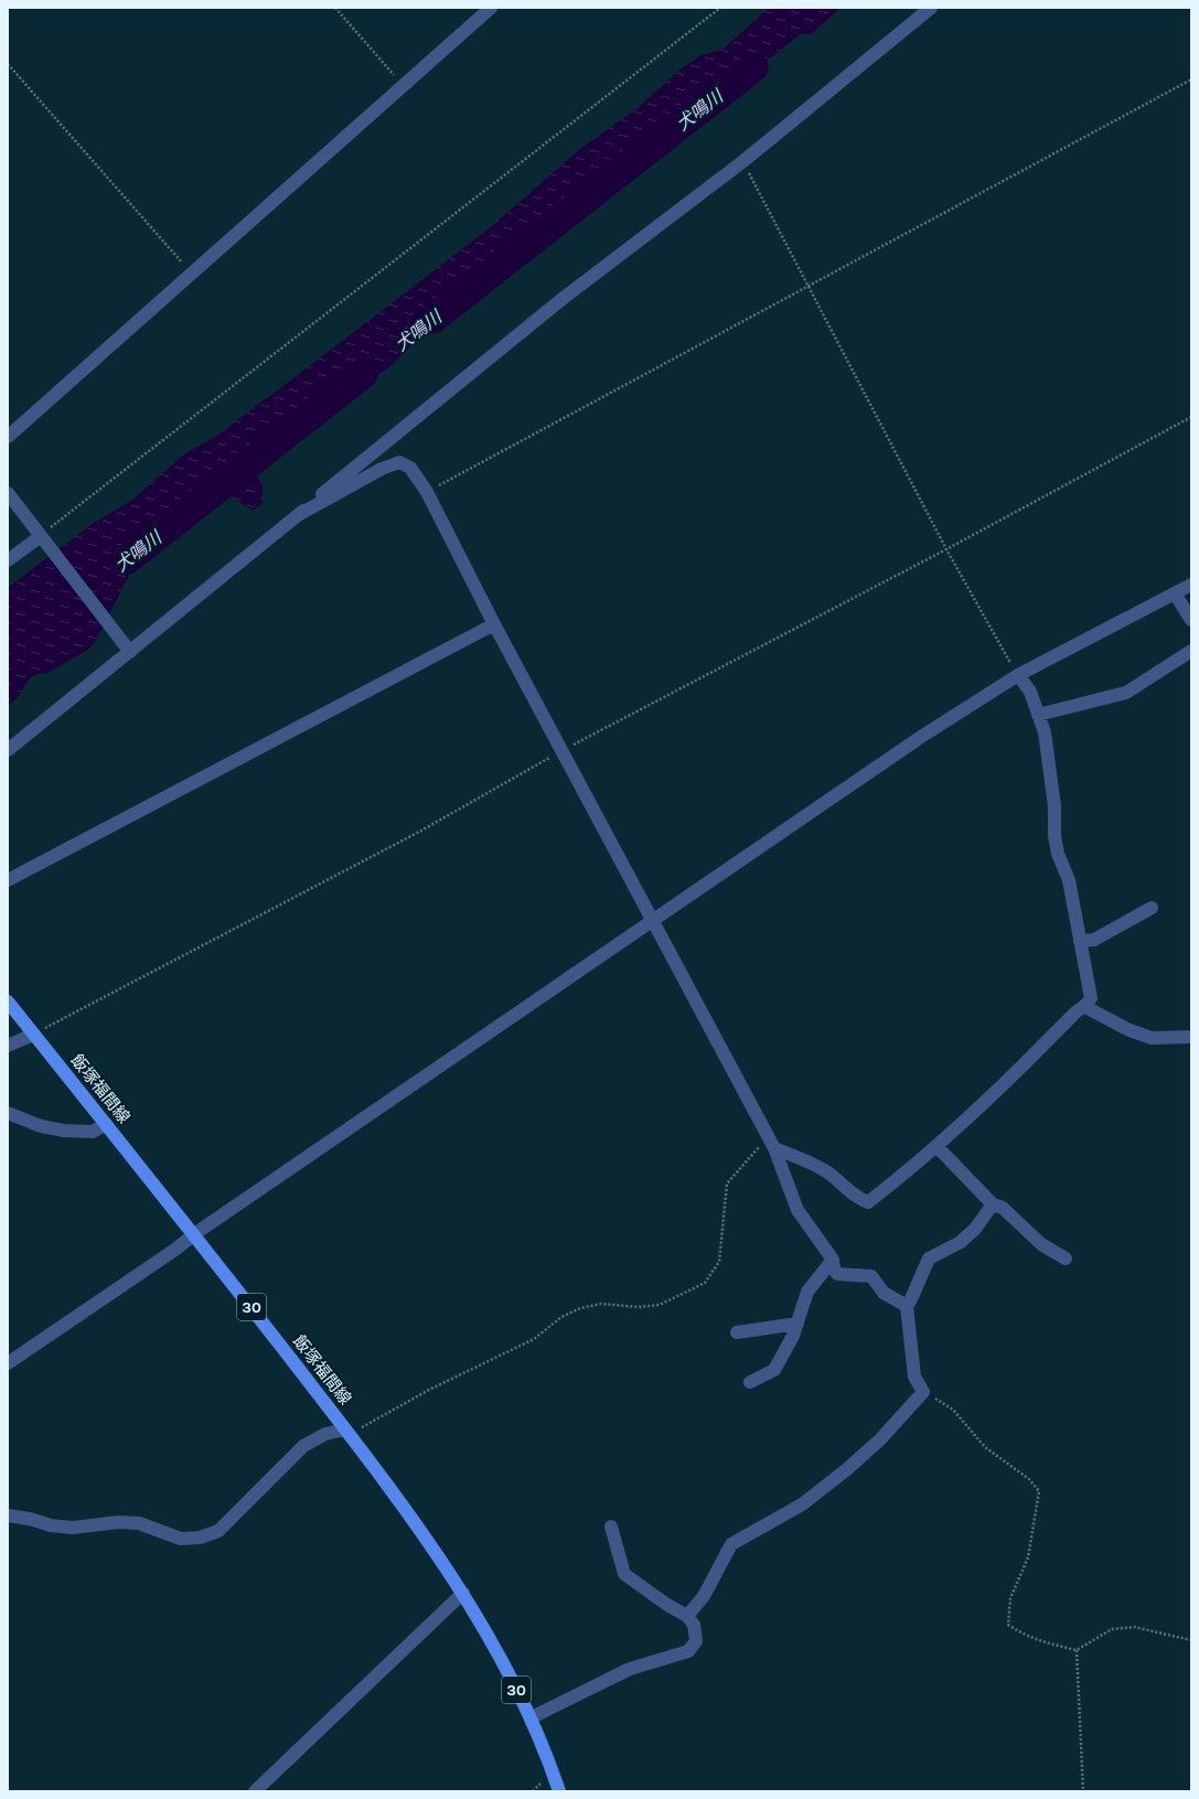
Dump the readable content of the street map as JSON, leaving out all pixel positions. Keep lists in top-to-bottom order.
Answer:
{
  "streets": {
    "main road": ["飯塚福間線", "30"]
  },
  "water": ["犬鳴川"]
}
